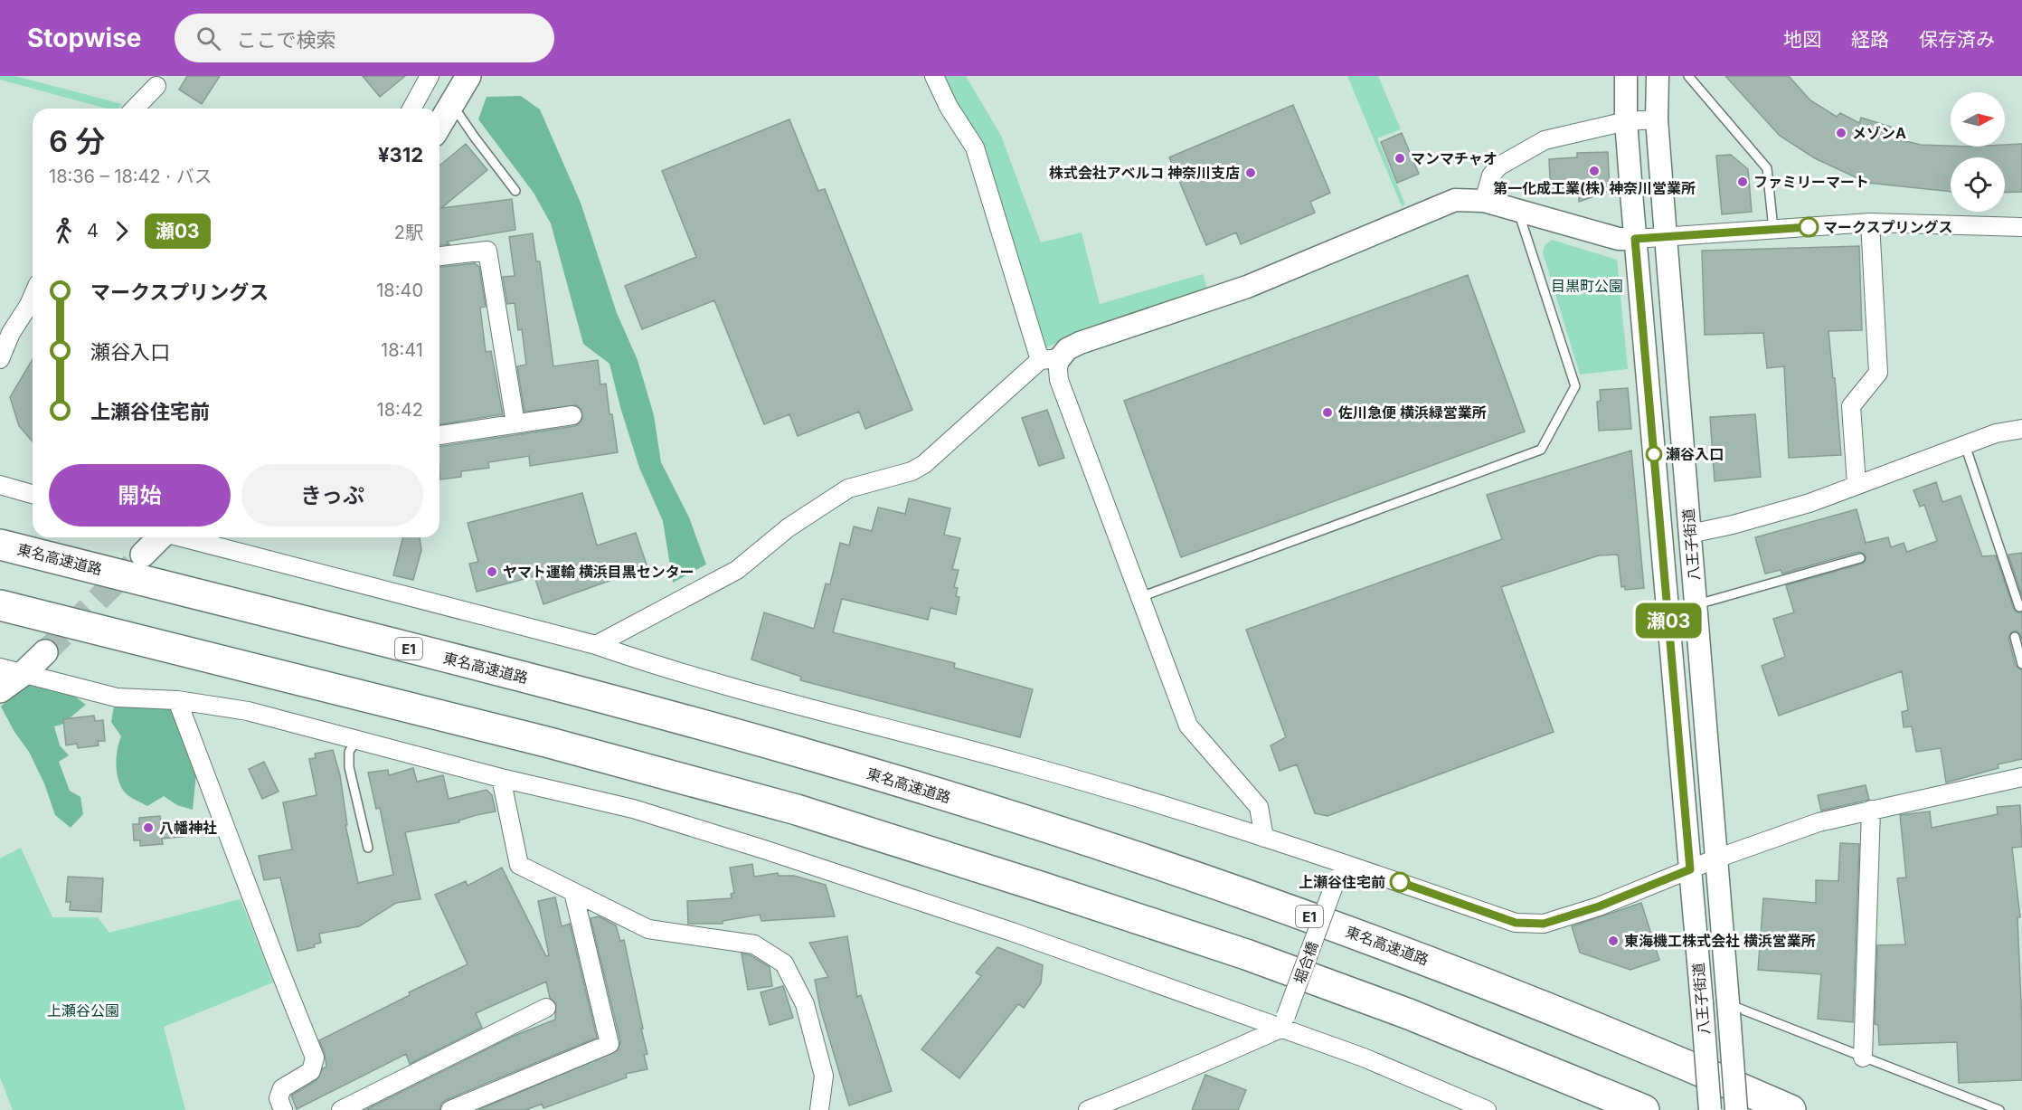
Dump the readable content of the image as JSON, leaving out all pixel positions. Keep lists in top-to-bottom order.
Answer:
{
  "streets": {
    "highway": ["東名高速道路", "E1"],
    "street": ["八王子街道", "堀合橋"]
  },
  "parks": ["目黒町公園", "上瀬谷公園"],
  "places": [
    "メゾンA",
    "マンマチャオ",
    "第一化成工業(株) 神奈川営業所",
    "株式会社アベルコ 神奈川支店",
    "ファミリーマート",
    "マークスプリングス",
    "佐川急便 横浜緑営業所",
    "瀬谷入口",
    "ヤマト運輸 横浜目黒センター",
    "八幡神社",
    "上瀬谷住宅前",
    "東海機工株式会社 横浜営業所"
  ],
  "lines": ["bus line 瀬03"],
  "north": "right",
  "page": {
    "header": "Stopwise",
    "search": "ここで検索",
    "nav": ["地図", "経路", "保存済み"],
    "on_map": "瀬03",
    "heading": ["6 分", "18:36 – 18:42 · バス", "¥312"],
    "legs": ["4", "瀬03", "2駅"],
    "list": [
      {
        "name": "マークスプリングス",
        "value": "18:40"
      },
      {
        "name": "瀬谷入口",
        "value": "18:41"
      },
      {
        "name": "上瀬谷住宅前",
        "value": "18:42"
      }
    ],
    "buttons": ["開始", "きっぷ"]
  }
}
